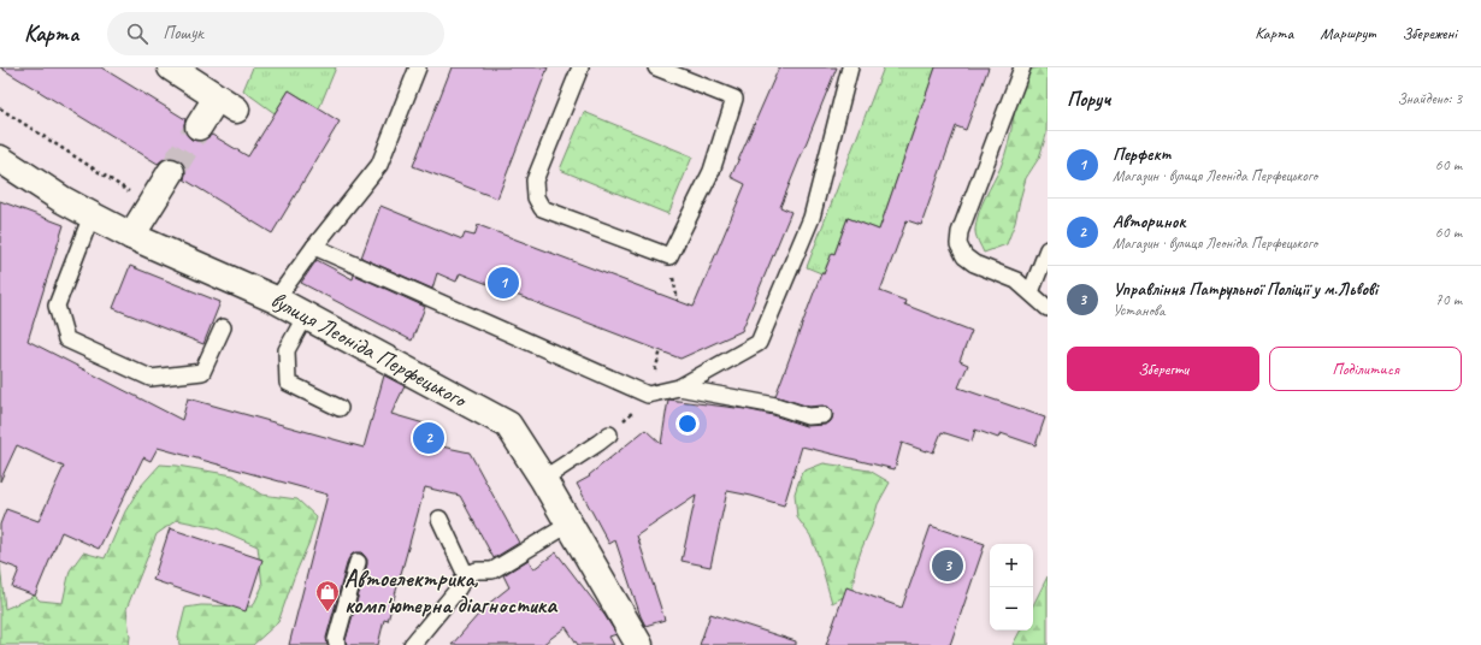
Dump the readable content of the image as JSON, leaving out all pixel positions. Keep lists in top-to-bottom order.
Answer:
{
  "streets": {
    "street": ["вулиця Леоніда Перфецького"]
  },
  "places": {
    "shop": ["Автоелектрика, комп'ютерна діагностика"]
  },
  "page": {
    "header": "Карта",
    "search": "Пошук",
    "nav": ["Карта", "Маршрут", "Збережені"],
    "heading": ["Поруч", "Знайдено: 3"],
    "list": [
      {
        "mark": "1",
        "name": "Перфект",
        "note": "Магазин · вулиця Леоніда Перфецького",
        "value": "60 m"
      },
      {
        "mark": "2",
        "name": "Авторинок",
        "note": "Магазин · вулиця Леоніда Перфецького",
        "value": "60 m"
      },
      {
        "mark": "3",
        "name": "Управління Патрульної Поліції у м.Львові",
        "note": "Установа",
        "value": "70 m"
      }
    ],
    "pins": ["1", "2", "3"],
    "buttons": ["Зберегти", "Поділитися"],
    "map_buttons": ["+", "−"]
  }
}
